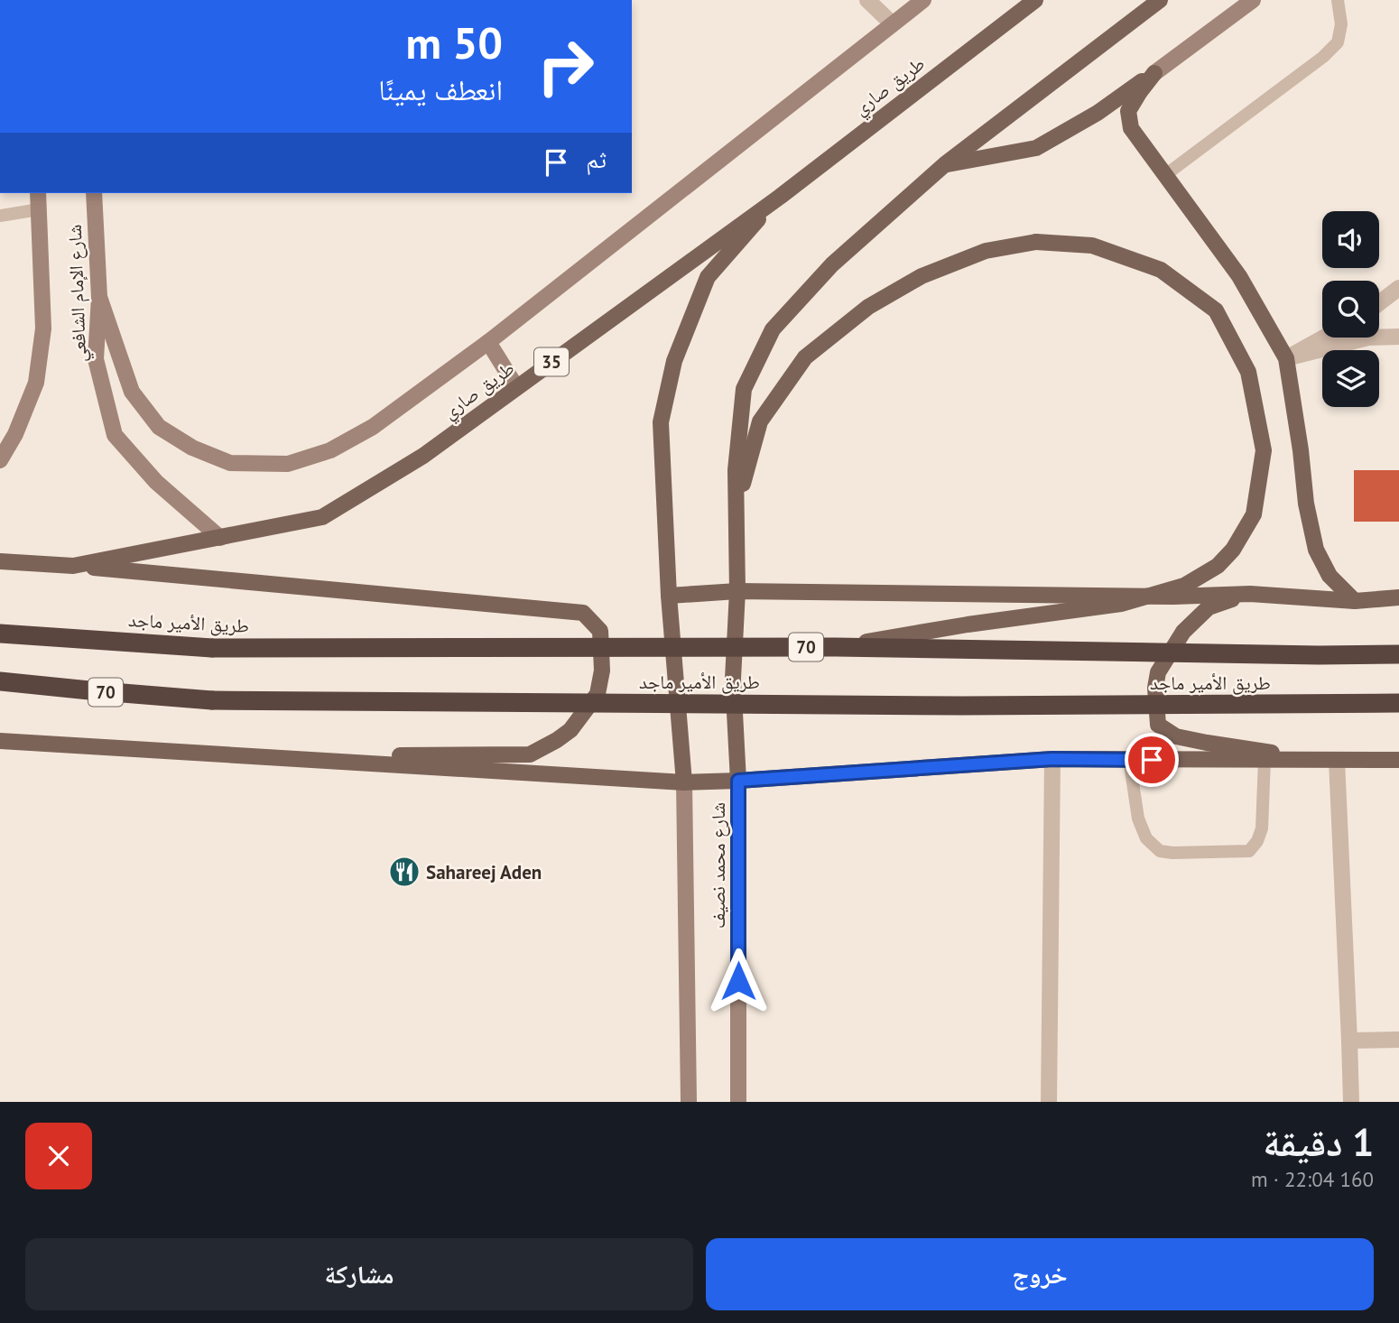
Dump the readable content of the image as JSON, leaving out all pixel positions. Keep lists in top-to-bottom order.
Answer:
{
  "streets": {
    "highway": ["طريق الأمير ماجد", "70"],
    "main road": [
      "طريق صاري",
      "شارع الإمام الشافعي",
      "35",
      "شارع محمد نصيف"
    ]
  },
  "crossings": [
    ["طريق صاري", "شارع الإمام الشافعي"]
  ],
  "places": {
    "restaurant": ["Sahareej Aden"]
  },
  "page": {
    "turn": ["50 m", "انعطف يمينًا"],
    "then": "ثم",
    "heading": ["1 دقيقة", "160 m · 22:04"],
    "buttons": ["خروج", "مشاركة"]
  }
}
